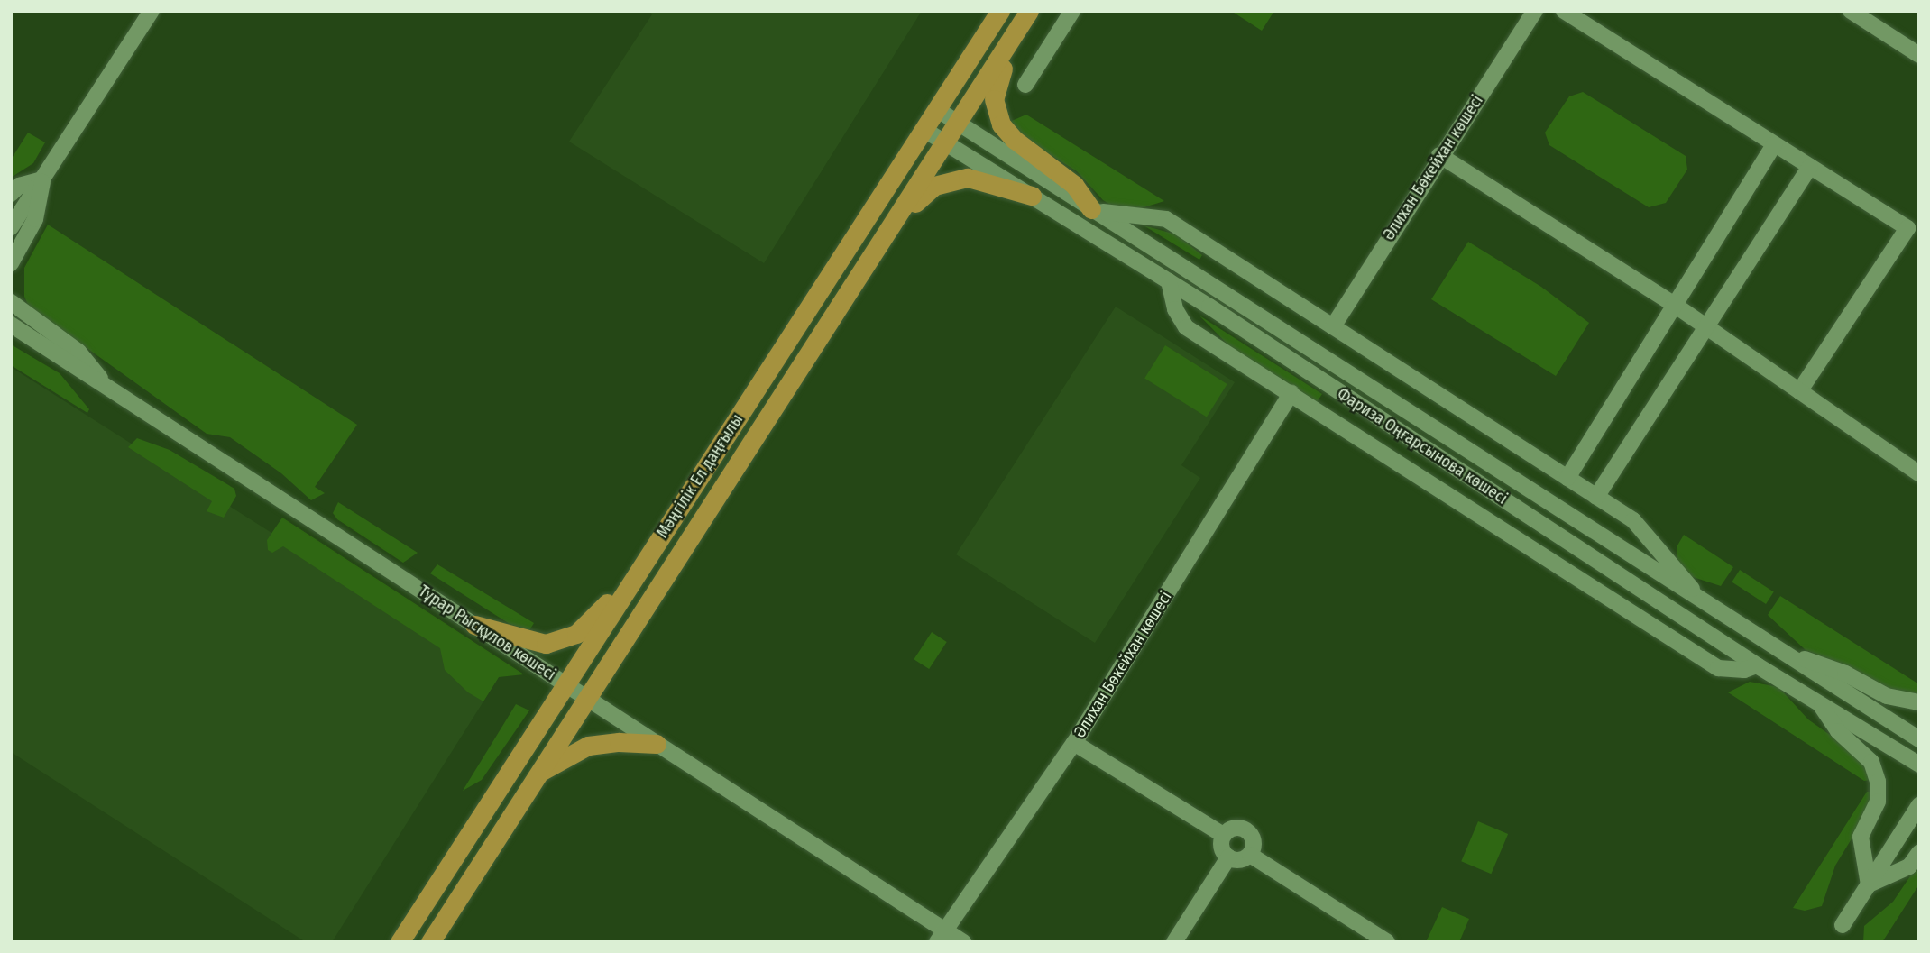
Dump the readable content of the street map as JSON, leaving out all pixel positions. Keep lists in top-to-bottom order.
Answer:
{
  "streets": {
    "main road": ["Мәңгілік Ел даңғылы"],
    "street": ["Әлихан Бөкейхан көшесі", "Фариза Оңғарсынова көшесі", "Тұрар Рысқұлов көшесі"]
  },
  "crossings": [
    ["Әлихан Бөкейхан көшесі", "Тұрар Рысқұлов көшесі"],
    ["Фариза Оңғарсынова көшесі", "Мәңгілік Ел даңғылы"],
    ["Мәңгілік Ел даңғылы", "Тұрар Рысқұлов көшесі"]
  ]
}
